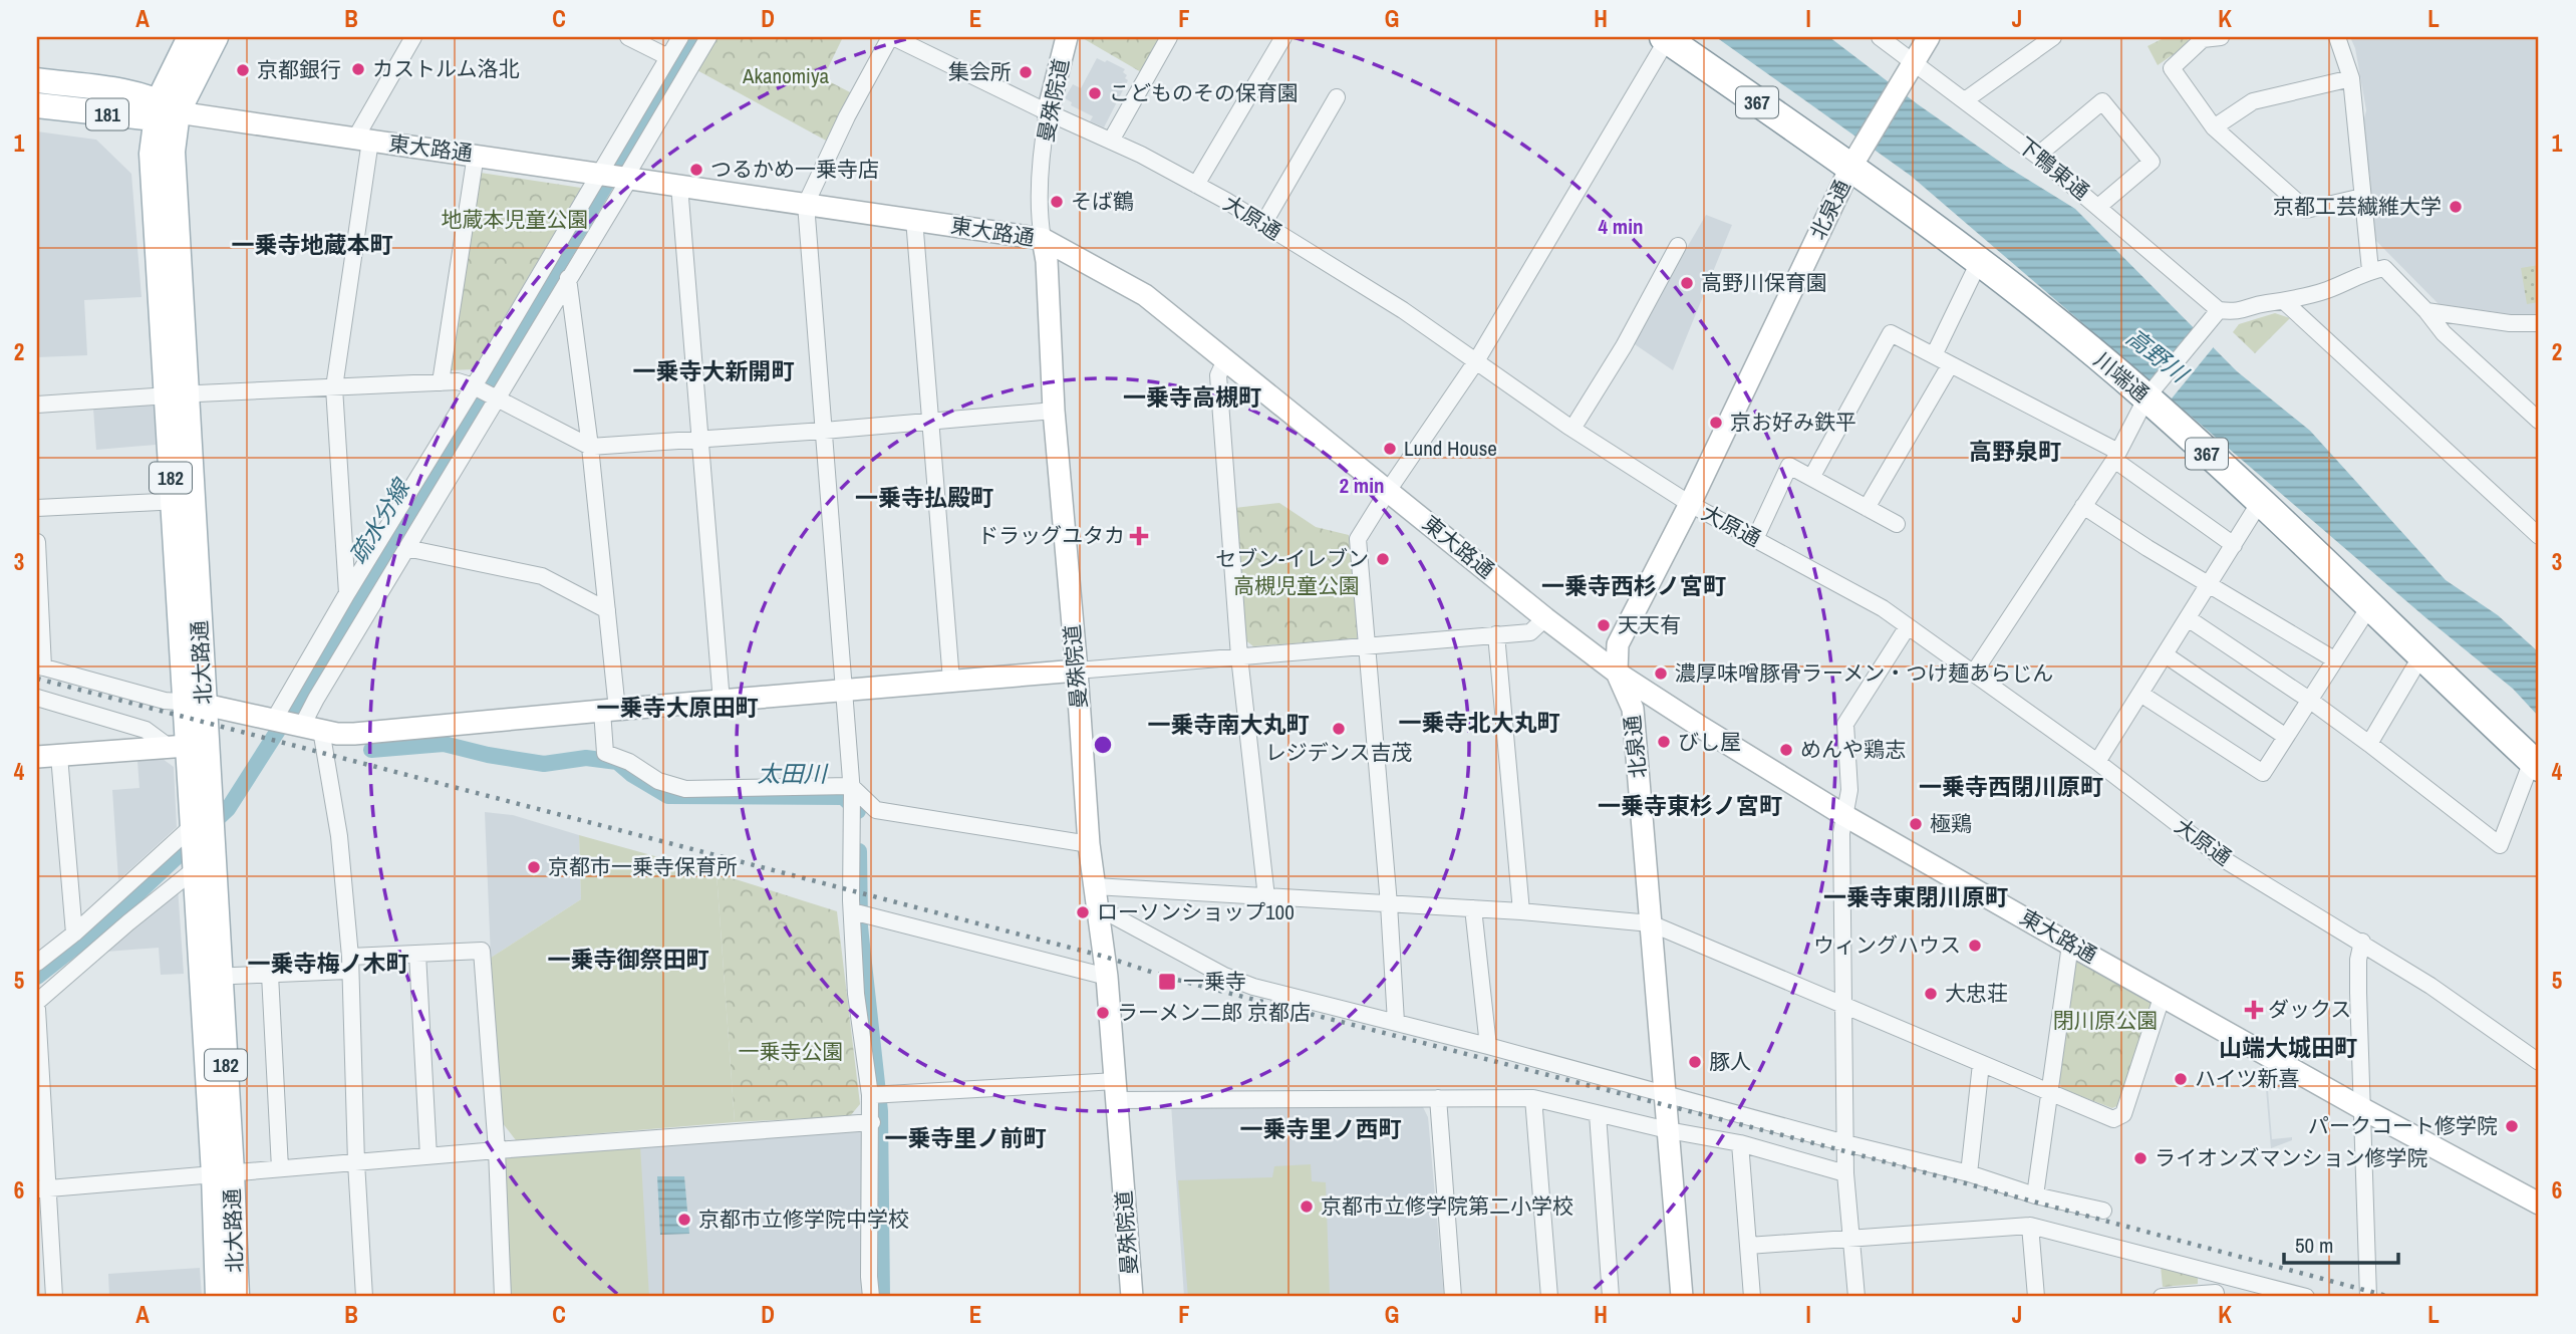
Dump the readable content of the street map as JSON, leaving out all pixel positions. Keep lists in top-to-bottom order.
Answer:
{
  "streets": {
    "highway": ["367", "川端通"],
    "main road": [
      "181",
      "東大路通",
      "182",
      "北大路通"
    ],
    "street": [
      "曼殊院道",
      "下鴨東通",
      "北泉通",
      "大原通"
    ]
  },
  "crossings": [
    ["曼殊院道", "東大路通"],
    ["曼殊院道", "大原通"],
    ["181", "東大路通"],
    ["181", "北大路通"],
    ["東大路通", "北泉通"],
    ["東大路通", "北大路通"],
    ["下鴨東通", "北泉通"],
    ["北泉通", "大原通"],
    ["北泉通", "川端通"]
  ],
  "districts": [
    "一乗寺地蔵本町",
    "一乗寺大新開町",
    "一乗寺高槻町",
    "高野泉町",
    "一乗寺払殿町",
    "一乗寺西杉ノ宮町",
    "一乗寺大原田町",
    "一乗寺北大丸町",
    "一乗寺南大丸町",
    "一乗寺西閉川原町",
    "一乗寺東杉ノ宮町",
    "一乗寺東閉川原町",
    "一乗寺御祭田町",
    "一乗寺梅ノ木町",
    "山端大城田町",
    "一乗寺里ノ西町",
    "一乗寺里ノ前町"
  ],
  "water": ["高野川", "疏水分線", "太田川"],
  "parks": [
    "Akanomiya",
    "地蔵本児童公園",
    "高槻児童公園",
    "閉川原公園",
    "一乗寺公園"
  ],
  "places": {
    "other": [
      "カストルム洛北",
      "京都銀行",
      "集会所",
      "こどものその保育園",
      "つるかめ一乗寺店",
      "そば鶴",
      "京都工芸繊維大学",
      "高野川保育園",
      "京お好み鉄平",
      "Lund House",
      "セブン-イレブン",
      "天天有",
      "濃厚味噌豚骨ラーメン・つけ麺あらじん",
      "レジデンス吉茂",
      "びし屋",
      "めんや鶏志",
      "極鶏",
      "京都市一乗寺保育所",
      "ローソンショップ100",
      "ウィングハウス",
      "大忠荘",
      "ラーメン二郎 京都店",
      "豚人",
      "ハイツ新喜",
      "パークコート修学院",
      "ライオンズマンション修学院",
      "京都市立修学院第二小学校",
      "京都市立修学院中学校"
    ],
    "health": ["ドラッグユタカ", "ダックス"],
    "transit": ["一乗寺"]
  },
  "scale_bar": "50 m",
  "grid": {
    "columns": [
      "A",
      "B",
      "C",
      "D",
      "E",
      "F",
      "G",
      "H",
      "I",
      "J",
      "K",
      "L"
    ],
    "rows": [
      "1",
      "2",
      "3",
      "4",
      "5",
      "6"
    ]
  },
  "rings": ["4 min", "2 min"]
}
